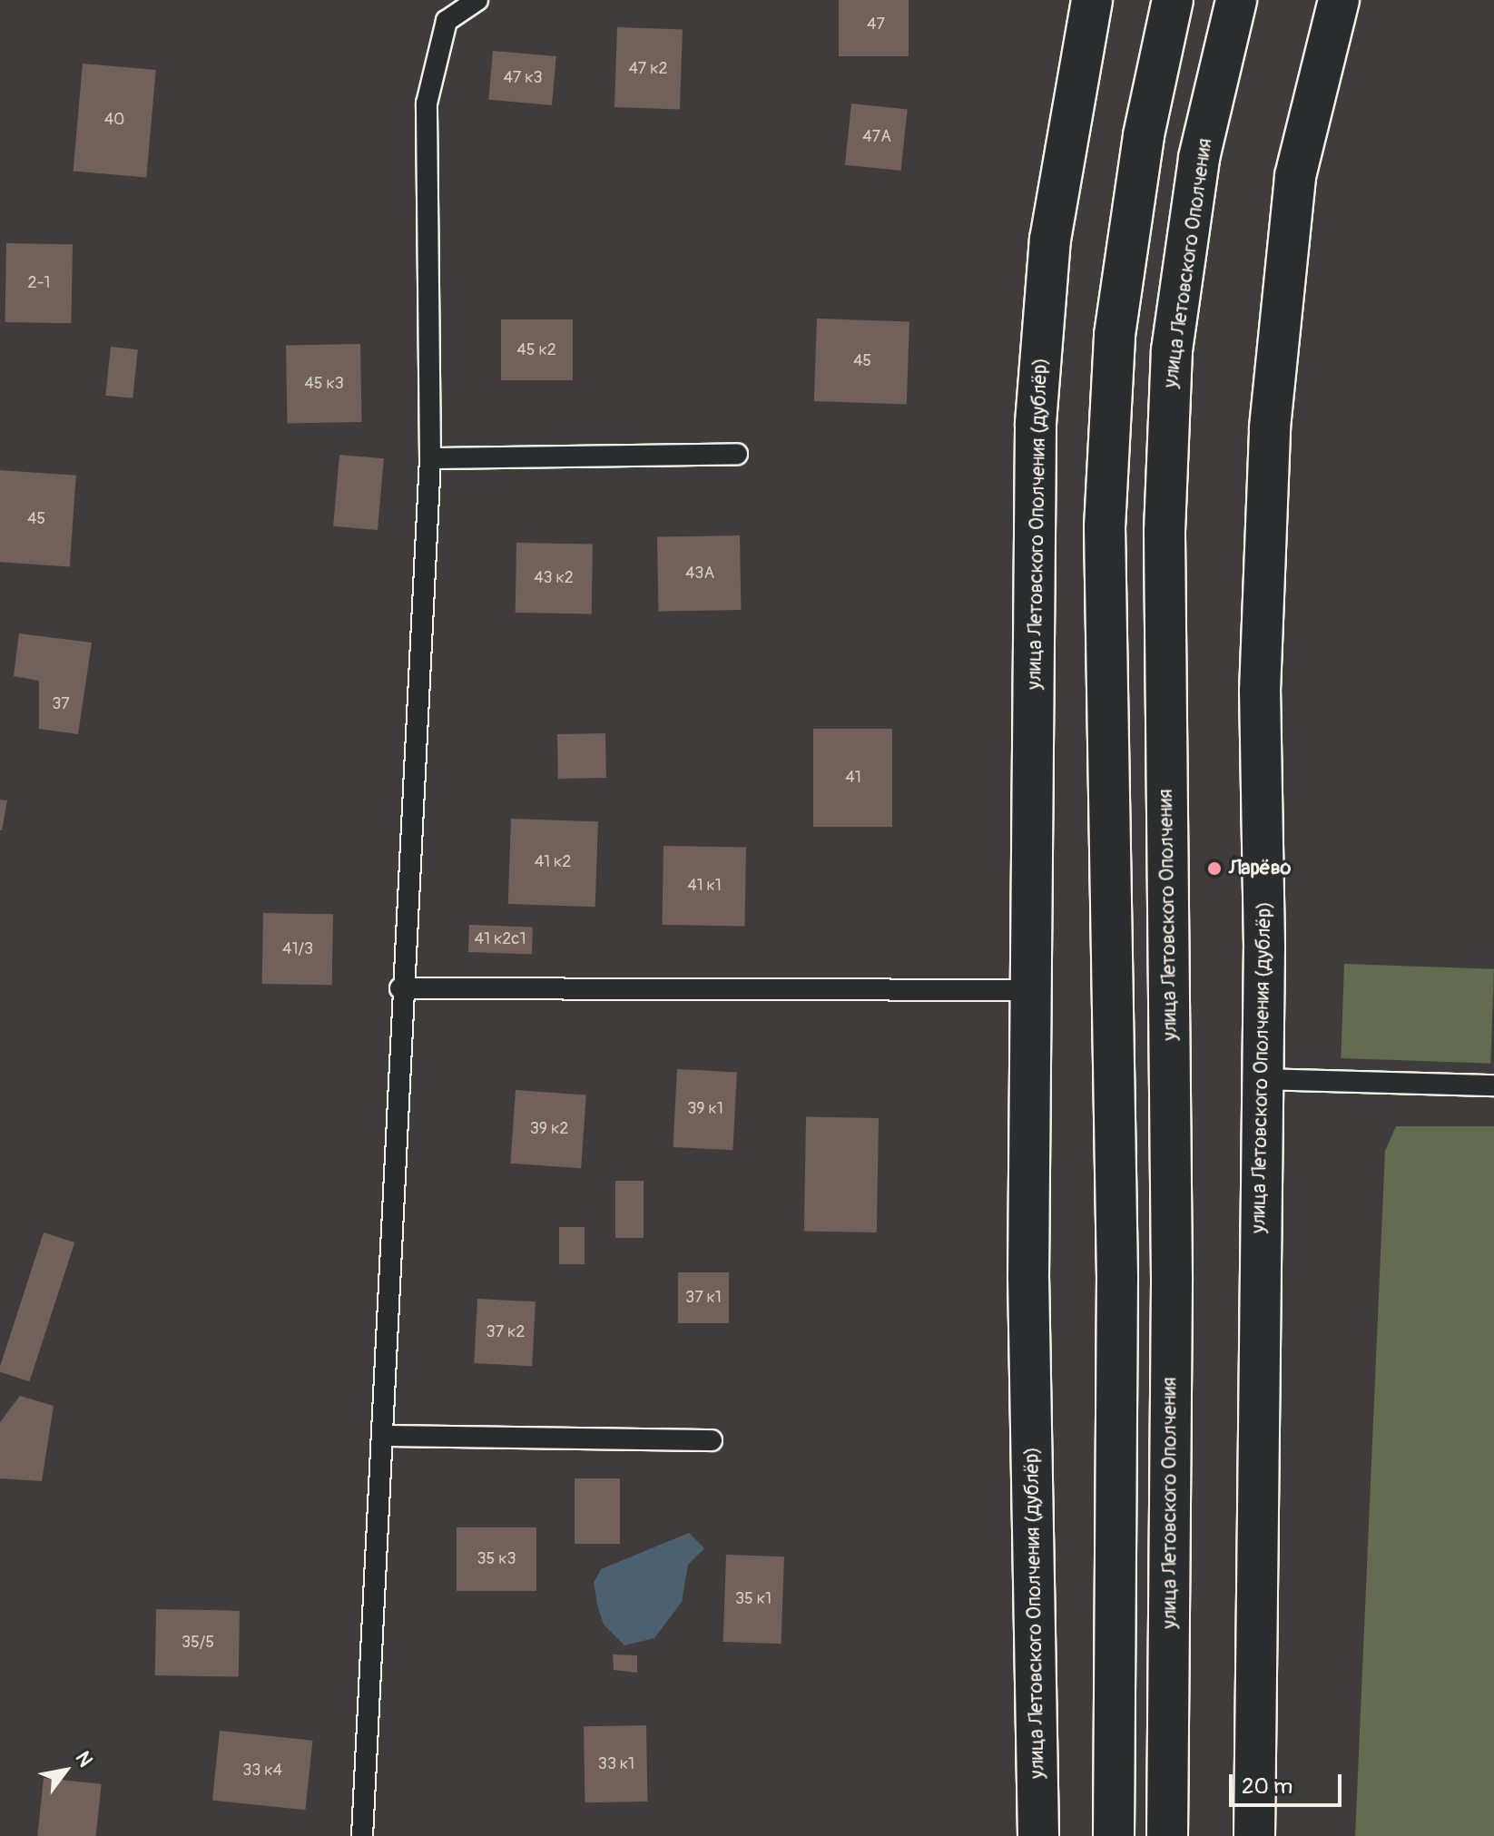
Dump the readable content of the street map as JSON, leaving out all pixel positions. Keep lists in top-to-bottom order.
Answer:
{
  "streets": {
    "street": ["улица Летовского Ополчения", "улица Летовского Ополчения (дублёр)"]
  },
  "places": ["Ларёво"],
  "house_numbers": [
    "47",
    "47 к2",
    "47 к3",
    "40",
    "47А",
    "2-1",
    "45 к2",
    "45",
    "45 к3",
    "45",
    "43А",
    "43 к2",
    "37",
    "41",
    "41 к2",
    "41 к1",
    "41 к2с1",
    "41/3",
    "39 к1",
    "39 к2",
    "37 к1",
    "37 к2",
    "35 к3",
    "35 к1",
    "35/5",
    "33 к1",
    "33 к4"
  ],
  "scale_bar": "20 m",
  "north": "top right"
}
